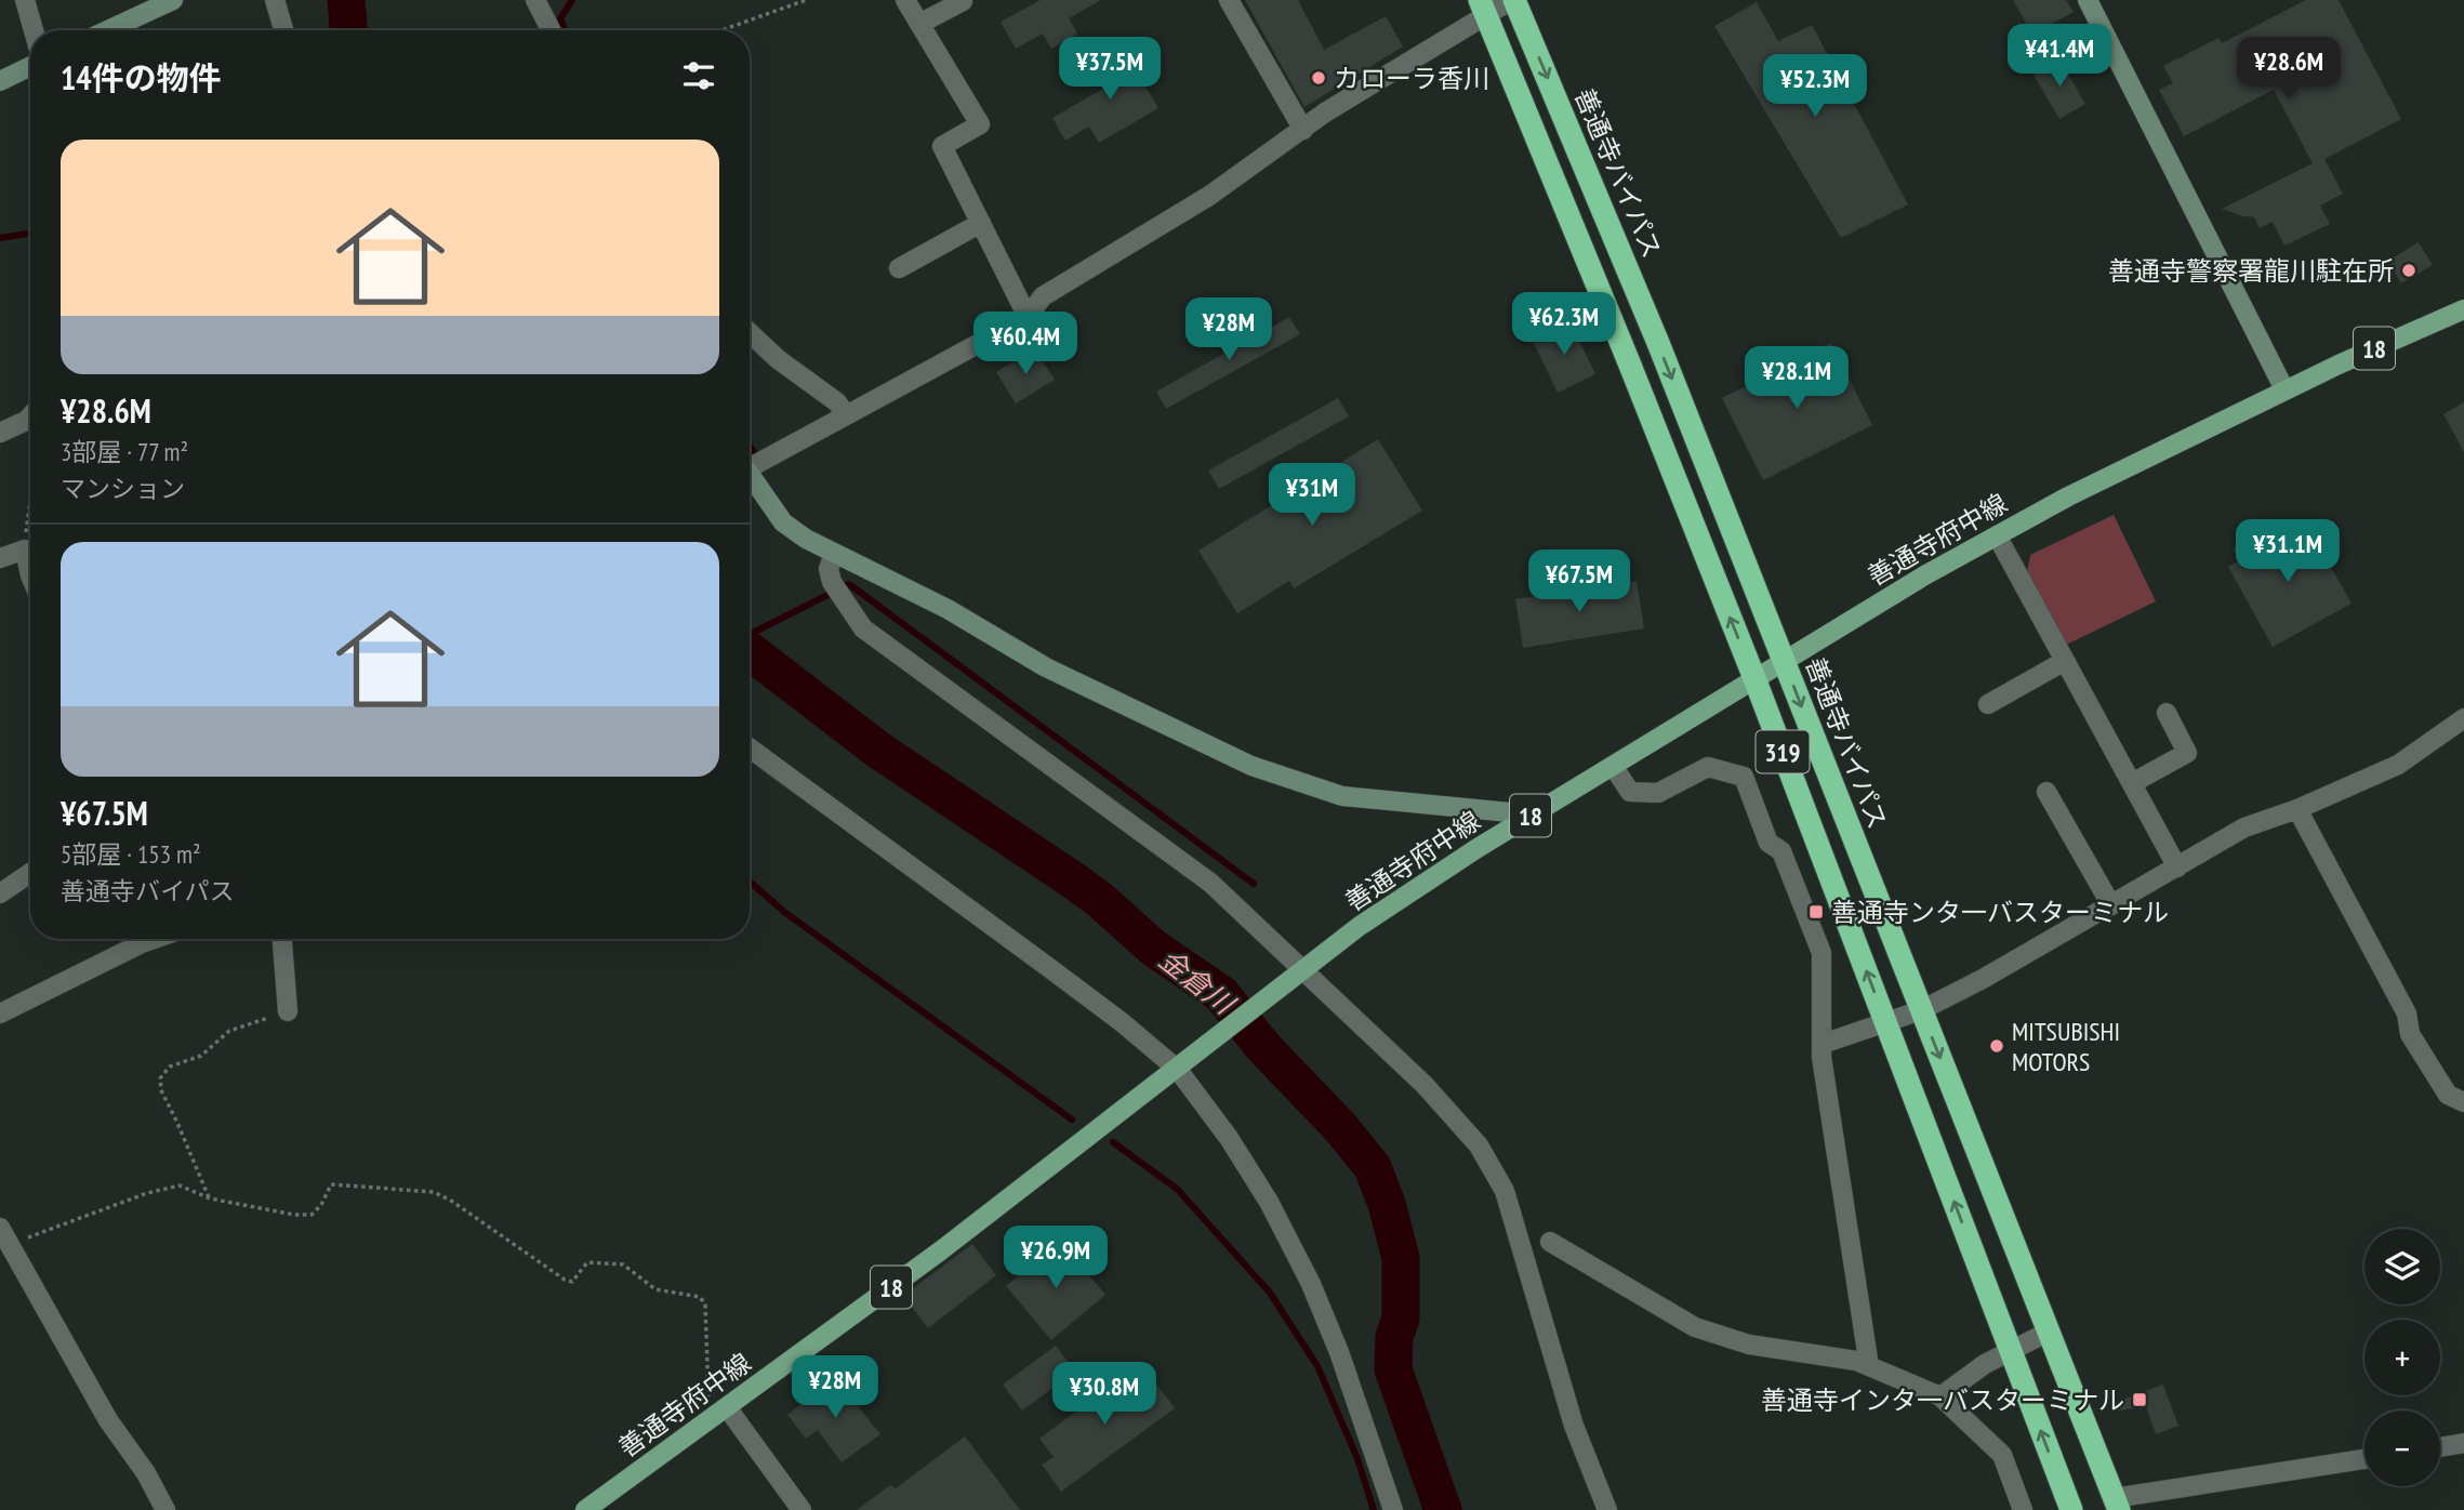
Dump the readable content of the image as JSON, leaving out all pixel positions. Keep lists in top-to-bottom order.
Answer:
{
  "streets": {
    "highway": ["善通寺バイパス", "319"],
    "main road": ["18", "善通寺府中線"]
  },
  "crossings": [
    ["善通寺バイパス", "善通寺府中線"],
    ["善通寺府中線", "319"]
  ],
  "water": ["金倉川"],
  "places": {
    "other": ["カローラ香川", "善通寺警察署龍川駐在所", "MITSUBISHI MOTORS"],
    "transit": ["善通寺ンタ一バスターミナル", "善通寺インタ一バスターミナル"]
  },
  "page": {
    "price": [
      "¥41.4M",
      "¥37.5M",
      "¥28.6M",
      "¥52.3M",
      "¥62.3M",
      "¥28M",
      "¥60.4M",
      "¥28.1M",
      "¥31M",
      "¥31.1M",
      "¥67.5M",
      "¥26.9M",
      "¥28M",
      "¥30.8M"
    ],
    "heading": "14件の物件",
    "list": [
      {
        "name": "¥28.6M",
        "note": "3部屋 · 77 m² · マンション"
      },
      {
        "name": "¥67.5M",
        "note": "5部屋 · 153 m² · 善通寺バイパス"
      }
    ],
    "map_buttons": ["+", "−"]
  }
}
